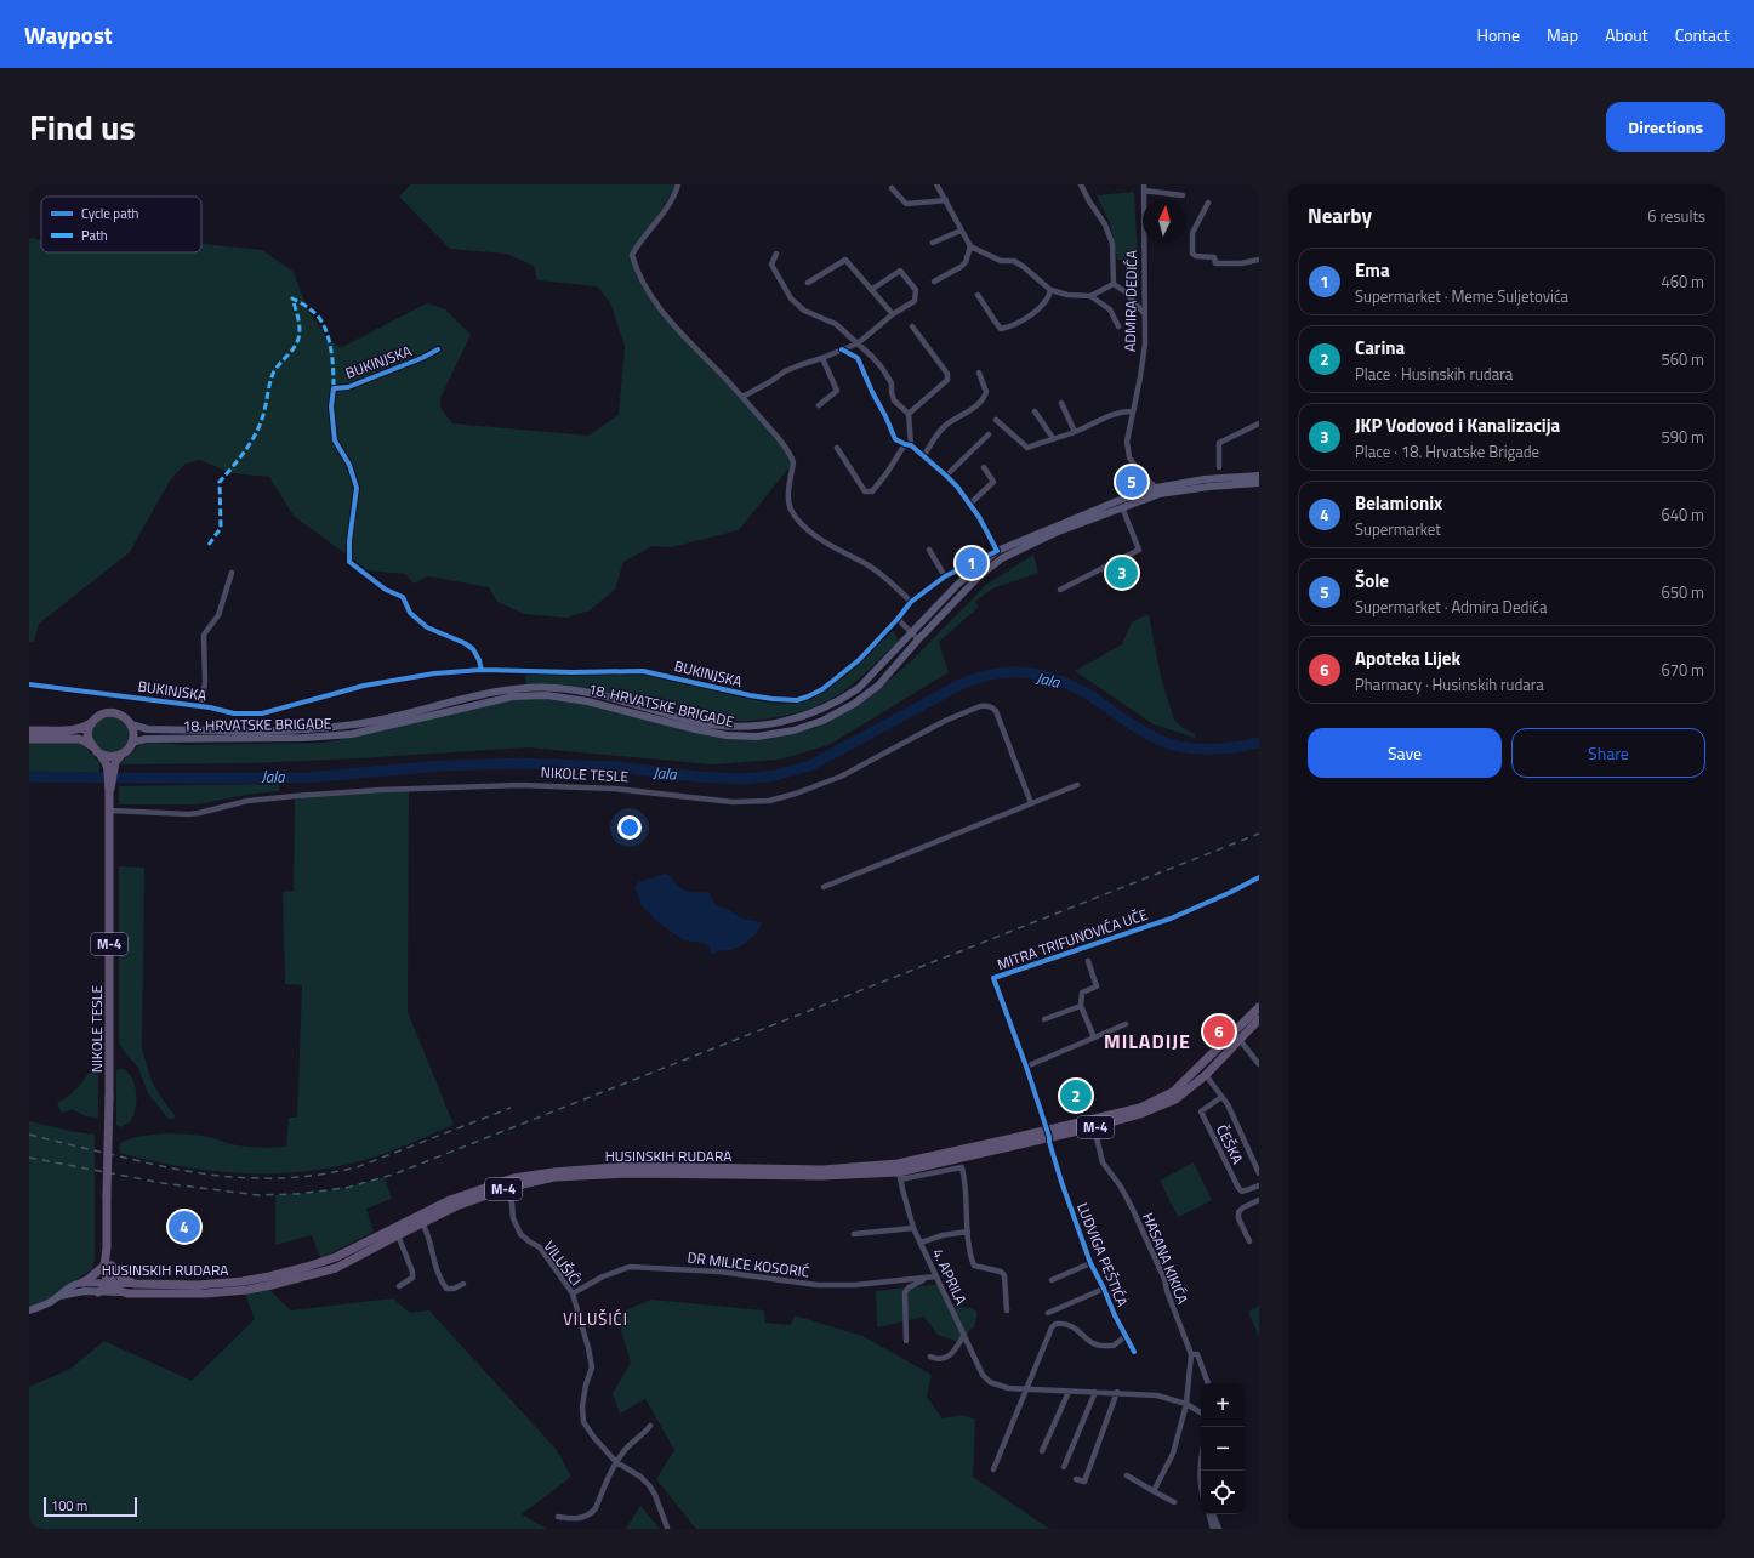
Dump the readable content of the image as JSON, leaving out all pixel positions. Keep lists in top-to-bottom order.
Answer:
{
  "streets": {
    "main road": [
      "18. HRVATSKE BRIGADE",
      "NIKOLE TESLE",
      "M-4",
      "HUSINSKIH RUDARA"
    ],
    "street": [
      "ADMIRA DEDIĆA",
      "BUKINJSKA",
      "MITRA TRIFUNOVIĆA UČE",
      "ČEŠKA",
      "LUDVIGA PEŠTIĆA",
      "HASANA KIKIĆA",
      "VILUŠIĆI",
      "DR MILICE KOSORIĆ",
      "4. APRILA"
    ]
  },
  "crossings": [
    ["ADMIRA DEDIĆA", "18. HRVATSKE BRIGADE"],
    ["BUKINJSKA", "18. HRVATSKE BRIGADE"],
    ["18. HRVATSKE BRIGADE", "NIKOLE TESLE"],
    ["18. HRVATSKE BRIGADE", "M-4"],
    ["NIKOLE TESLE", "M-4"],
    ["MITRA TRIFUNOVIĆA UČE", "HUSINSKIH RUDARA"],
    ["MITRA TRIFUNOVIĆA UČE", "LUDVIGA PEŠTIĆA"],
    ["M-4", "HUSINSKIH RUDARA"],
    ["ČEŠKA", "HUSINSKIH RUDARA"],
    ["HUSINSKIH RUDARA", "LUDVIGA PEŠTIĆA"],
    ["HUSINSKIH RUDARA", "HASANA KIKIĆA"],
    ["HUSINSKIH RUDARA", "VILUŠIĆI"],
    ["HUSINSKIH RUDARA", "4. APRILA"],
    ["HASANA KIKIĆA", "4. APRILA"],
    ["VILUŠIĆI", "DR MILICE KOSORIĆ"],
    ["DR MILICE KOSORIĆ", "4. APRILA"]
  ],
  "districts": ["MILADIJE", "VILUŠIĆI"],
  "water": ["Jala"],
  "legend": ["Cycle path", "Path"],
  "scale_bar": "100 m",
  "north": "top",
  "page": {
    "header": "Waypost",
    "nav": [
      "Home",
      "Map",
      "About",
      "Contact"
    ],
    "title": "Find us",
    "buttons": [
      "Directions",
      ["Save", "Share"]
    ],
    "heading": ["Nearby", "6 results"],
    "list": [
      {
        "mark": "1",
        "name": "Ema",
        "note": "Supermarket · Meme Suljetovića",
        "value": "460 m"
      },
      {
        "mark": "2",
        "name": "Carina",
        "note": "Place · Husinskih rudara",
        "value": "560 m"
      },
      {
        "mark": "3",
        "name": "JKP Vodovod i Kanalizacija",
        "note": "Place · 18. Hrvatske Brigade",
        "value": "590 m"
      },
      {
        "mark": "4",
        "name": "Belamionix",
        "note": "Supermarket",
        "value": "640 m"
      },
      {
        "mark": "5",
        "name": "Šole",
        "note": "Supermarket · Admira Dedića",
        "value": "650 m"
      },
      {
        "mark": "6",
        "name": "Apoteka Lijek",
        "note": "Pharmacy · Husinskih rudara",
        "value": "670 m"
      }
    ],
    "pins": [
      "5",
      "1",
      "3",
      "6",
      "2",
      "4"
    ],
    "map_buttons": ["+", "−"],
    "scale": "100 m"
  }
}
